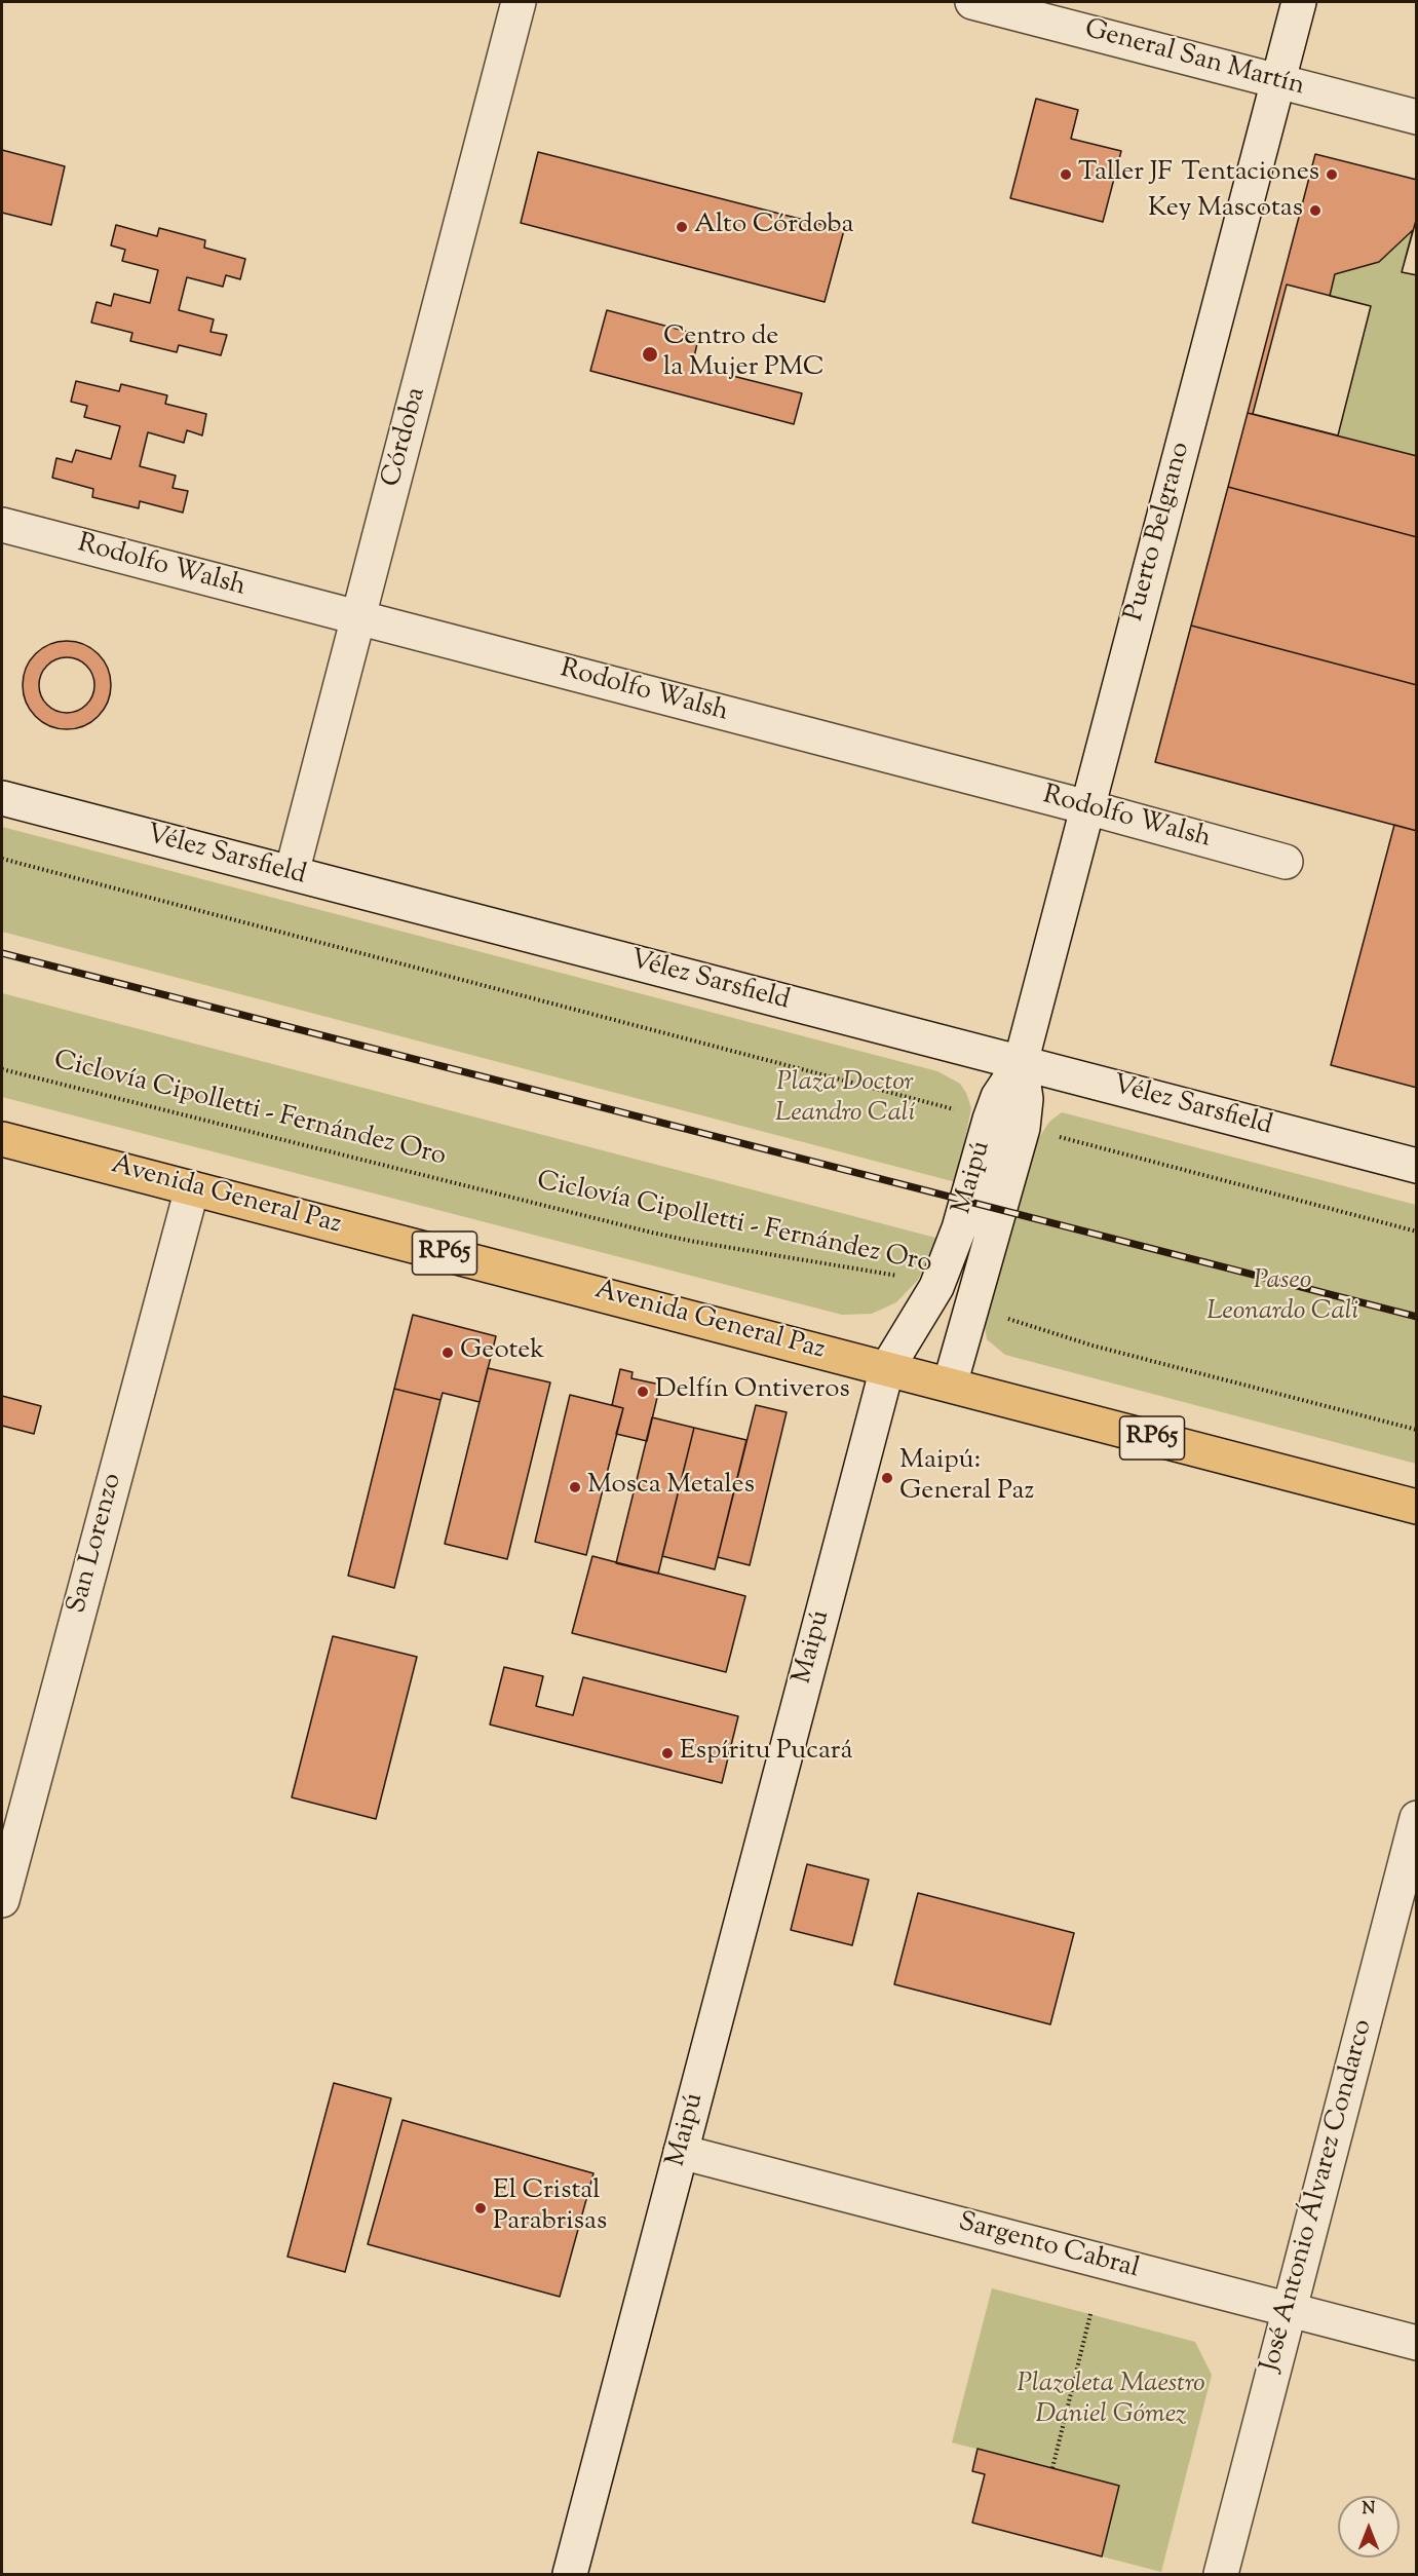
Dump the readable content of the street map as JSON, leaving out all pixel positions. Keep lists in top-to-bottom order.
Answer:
{
  "streets": {
    "main road": ["Avenida General Paz", "RP65"],
    "street": [
      "General San Martín",
      "Córdoba",
      "Puerto Belgrano",
      "Rodolfo Walsh",
      "Vélez Sarsfield",
      "Maipú",
      "San Lorenzo",
      "José Antonio Álvarez Condarco",
      "Sargento Cabral"
    ],
    "path": ["Ciclovía Cipolletti - Fernández Oro"]
  },
  "crossings": [
    ["General San Martín", "Puerto Belgrano"],
    ["Córdoba", "Rodolfo Walsh"],
    ["Córdoba", "Vélez Sarsfield"],
    ["Puerto Belgrano", "Rodolfo Walsh"],
    ["Puerto Belgrano", "Vélez Sarsfield"],
    ["Puerto Belgrano", "Maipú"],
    ["Vélez Sarsfield", "Maipú"],
    ["Ciclovía Cipolletti - Fernández Oro", "Maipú"],
    ["Maipú", "Avenida General Paz"],
    ["Maipú", "Sargento Cabral"],
    ["Avenida General Paz", "San Lorenzo"],
    ["José Antonio Álvarez Condarco", "Sargento Cabral"]
  ],
  "parks": ["Plaza Doctor Leandro Calí", "Paseo Leonardo Cali", "Plazoleta Maestro Daniel Gómez"],
  "places": [
    "Taller JF",
    "Tentaciones",
    "Key Mascotas",
    "Alto Córdoba",
    "Centro de la Mujer PMC",
    "Geotek",
    "Delfín Ontiveros",
    "Maipú: General Paz",
    "Mosca Metales",
    "Espíritu Pucará",
    "El Cristal Parabrisas"
  ],
  "north": "top"
}
